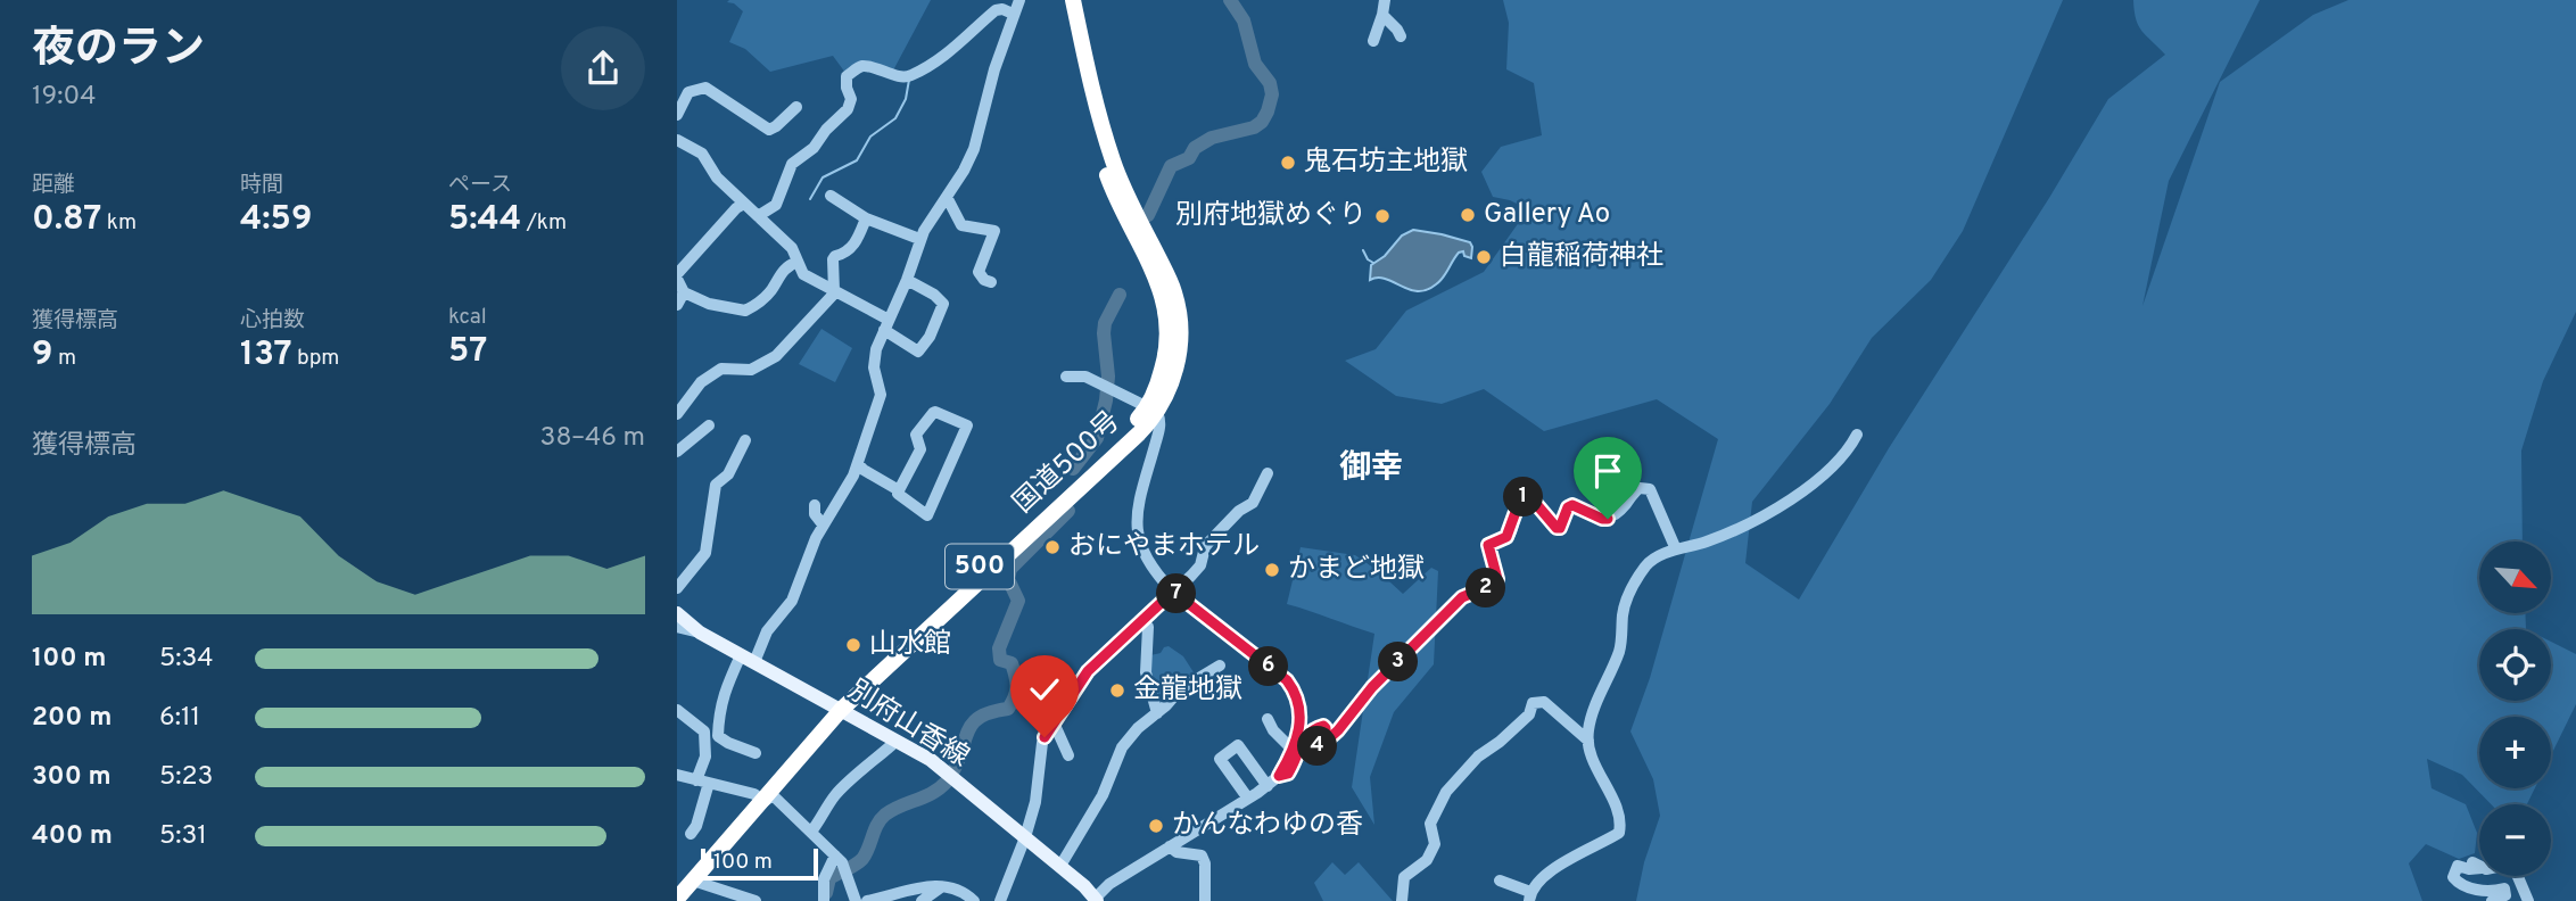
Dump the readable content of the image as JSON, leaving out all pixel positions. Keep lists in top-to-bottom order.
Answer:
{
  "streets": {
    "highway": ["国道500号", "500"],
    "main road": ["別府山香線"]
  },
  "crossings": [
    ["国道500号", "別府山香線"]
  ],
  "districts": ["御幸"],
  "places": [
    "鬼石坊主地獄",
    "Gallery Ao",
    "別府地獄めぐり",
    "白龍稲荷神社",
    "おにやまホテル",
    "かまど地獄",
    "山水館",
    "金龍地獄",
    "かんなわゆの香"
  ],
  "scale_bar": "100 m",
  "north": "bottom right",
  "page": {
    "heading": ["夜のラン", "19:04"],
    "stats": [
      ["距離", "0.87 km"],
      ["時間", "4:59"],
      ["ペース", "5:44 /km"],
      ["獲得標高", "9 m"],
      ["心拍数", "137 bpm"],
      ["kcal", "57"]
    ],
    "chart": ["獲得標高", "38–46 m"],
    "pins": [
      "1",
      "2",
      "7",
      "3",
      "6",
      "4"
    ],
    "map_buttons": ["+", "−"],
    "list": [
      {
        "name": "100 m",
        "note": "5:34"
      },
      {
        "name": "200 m",
        "note": "6:11"
      },
      {
        "name": "300 m",
        "note": "5:23"
      },
      {
        "name": "400 m",
        "note": "5:31"
      }
    ],
    "scale": "100 m"
  }
}
